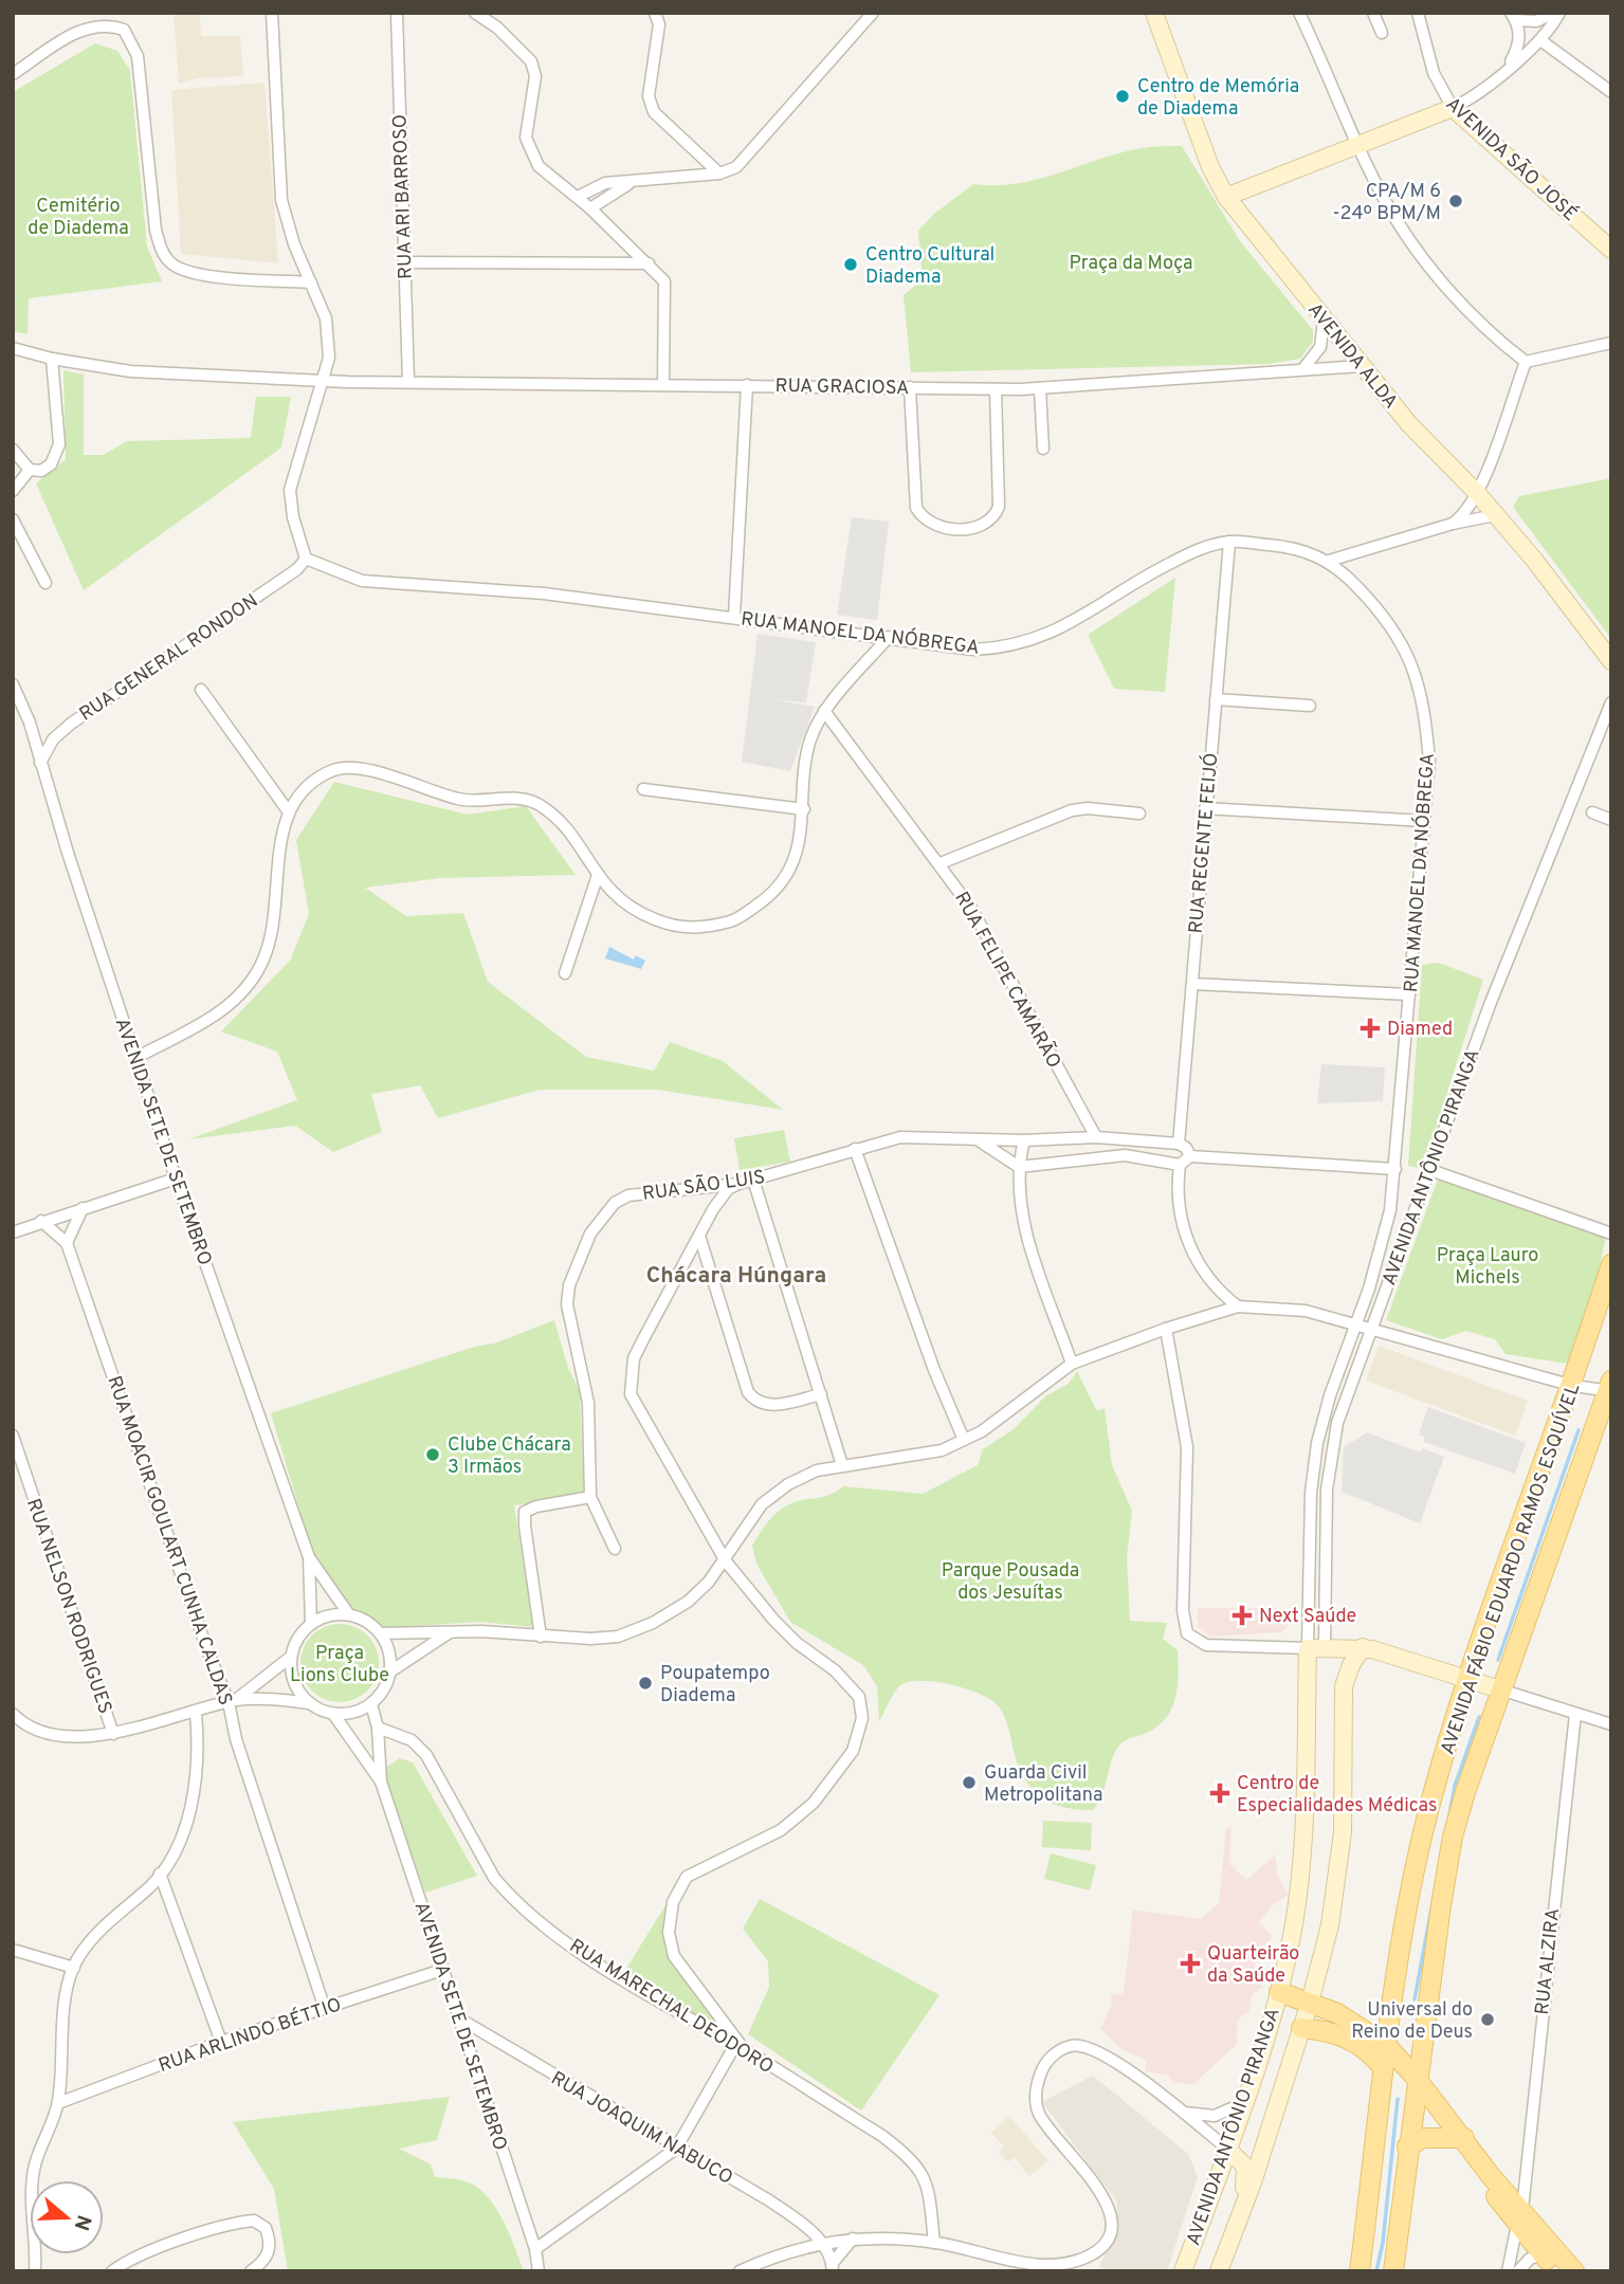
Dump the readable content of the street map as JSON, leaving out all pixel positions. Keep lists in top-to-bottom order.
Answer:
{
  "streets": {
    "main road": [
      "AVENIDA SÃO JOSÉ",
      "AVENIDA ALDA",
      "AVENIDA ANTÔNIO PIRANGA",
      "AVENIDA FÁBIO EDUARDO RAMOS ESQUÍVEL"
    ],
    "street": [
      "RUA ARI BARROSO",
      "RUA GRACIOSA",
      "RUA MANOEL DA NÓBREGA",
      "RUA GENERAL RONDON",
      "RUA REGENTE FEIJÓ",
      "RUA FELIPE CAMARÃO",
      "AVENIDA SETE DE SETEMBRO",
      "RUA SÃO LUIS",
      "RUA MOACIR GOULART CUNHA CALDAS",
      "RUA NELSON RODRIGUES",
      "RUA ALZIRA",
      "RUA MARECHAL DEODORO",
      "RUA ARLINDO BÉTTIO",
      "RUA JOAQUIM NABUCO"
    ]
  },
  "crossings": [
    ["RUA ARI BARROSO", "RUA GRACIOSA"],
    ["AVENIDA ALDA", "RUA GRACIOSA"],
    ["RUA MANOEL DA NÓBREGA", "RUA GENERAL RONDON"],
    ["RUA MANOEL DA NÓBREGA", "RUA REGENTE FEIJÓ"],
    ["RUA MANOEL DA NÓBREGA", "AVENIDA ANTÔNIO PIRANGA"],
    ["RUA GENERAL RONDON", "AVENIDA SETE DE SETEMBRO"],
    ["RUA FELIPE CAMARÃO", "RUA SÃO LUIS"],
    ["AVENIDA SETE DE SETEMBRO", "RUA MARECHAL DEODORO"],
    ["AVENIDA SETE DE SETEMBRO", "RUA ARLINDO BÉTTIO"],
    ["AVENIDA SETE DE SETEMBRO", "RUA JOAQUIM NABUCO"],
    ["RUA MOACIR GOULART CUNHA CALDAS", "RUA ARLINDO BÉTTIO"]
  ],
  "districts": ["Chácara Húngara"],
  "parks": [
    "Cemitério de Diadema",
    "Praça da Moça",
    "Praça Lauro Michels",
    "Parque Pousada dos Jesuítas",
    "Praça Lions Clube"
  ],
  "places": {
    "other": [
      "Centro de Memória de Diadema",
      "CPA/M 6 -24º BPM/M",
      "Centro Cultural Diadema",
      "Clube Chácara 3 Irmãos",
      "Poupatempo Diadema",
      "Guarda Civil Metropolitana",
      "Universal do Reino de Deus"
    ],
    "health": [
      "Diamed",
      "Next Saúde",
      "Centro de Especialidades Médicas",
      "Quarteirão da Saúde"
    ]
  },
  "north": "right"
}
